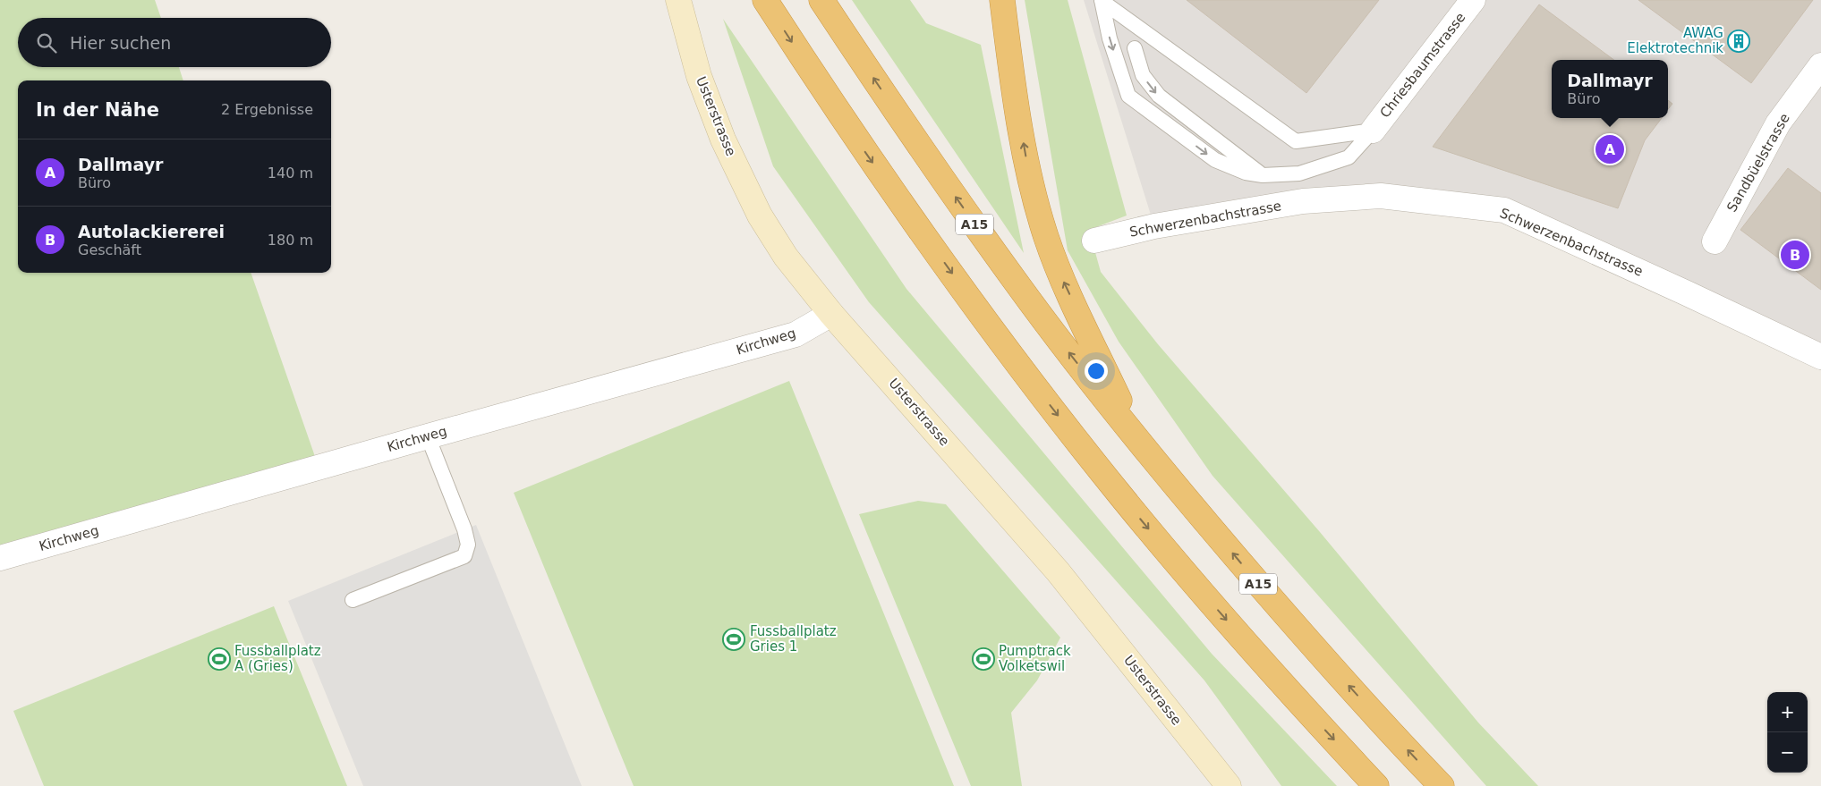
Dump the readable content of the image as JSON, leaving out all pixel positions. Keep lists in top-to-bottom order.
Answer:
{
  "streets": {
    "highway": ["A15"],
    "main road": ["Usterstrasse"],
    "street": [
      "Chriesbaumstrasse",
      "Sandbüelstrasse",
      "Schwerzenbachstrasse",
      "Kirchweg"
    ]
  },
  "crossings": [
    ["Usterstrasse", "Kirchweg"]
  ],
  "places": {
    "building": ["AWAG Elektrotechnik"],
    "sports": ["Fussballplatz Gries 1", "Fussballplatz A (Gries)", "Pumptrack Volketswil"]
  },
  "page": {
    "search": "Hier suchen",
    "popup": ["Dallmayr", "Büro"],
    "heading": ["In der Nähe", "2 Ergebnisse"],
    "pins": ["A", "B"],
    "list": [
      {
        "mark": "A",
        "name": "Dallmayr",
        "note": "Büro",
        "value": "140 m"
      },
      {
        "mark": "B",
        "name": "Autolackiererei",
        "note": "Geschäft",
        "value": "180 m"
      }
    ],
    "map_buttons": ["+", "−"]
  }
}
